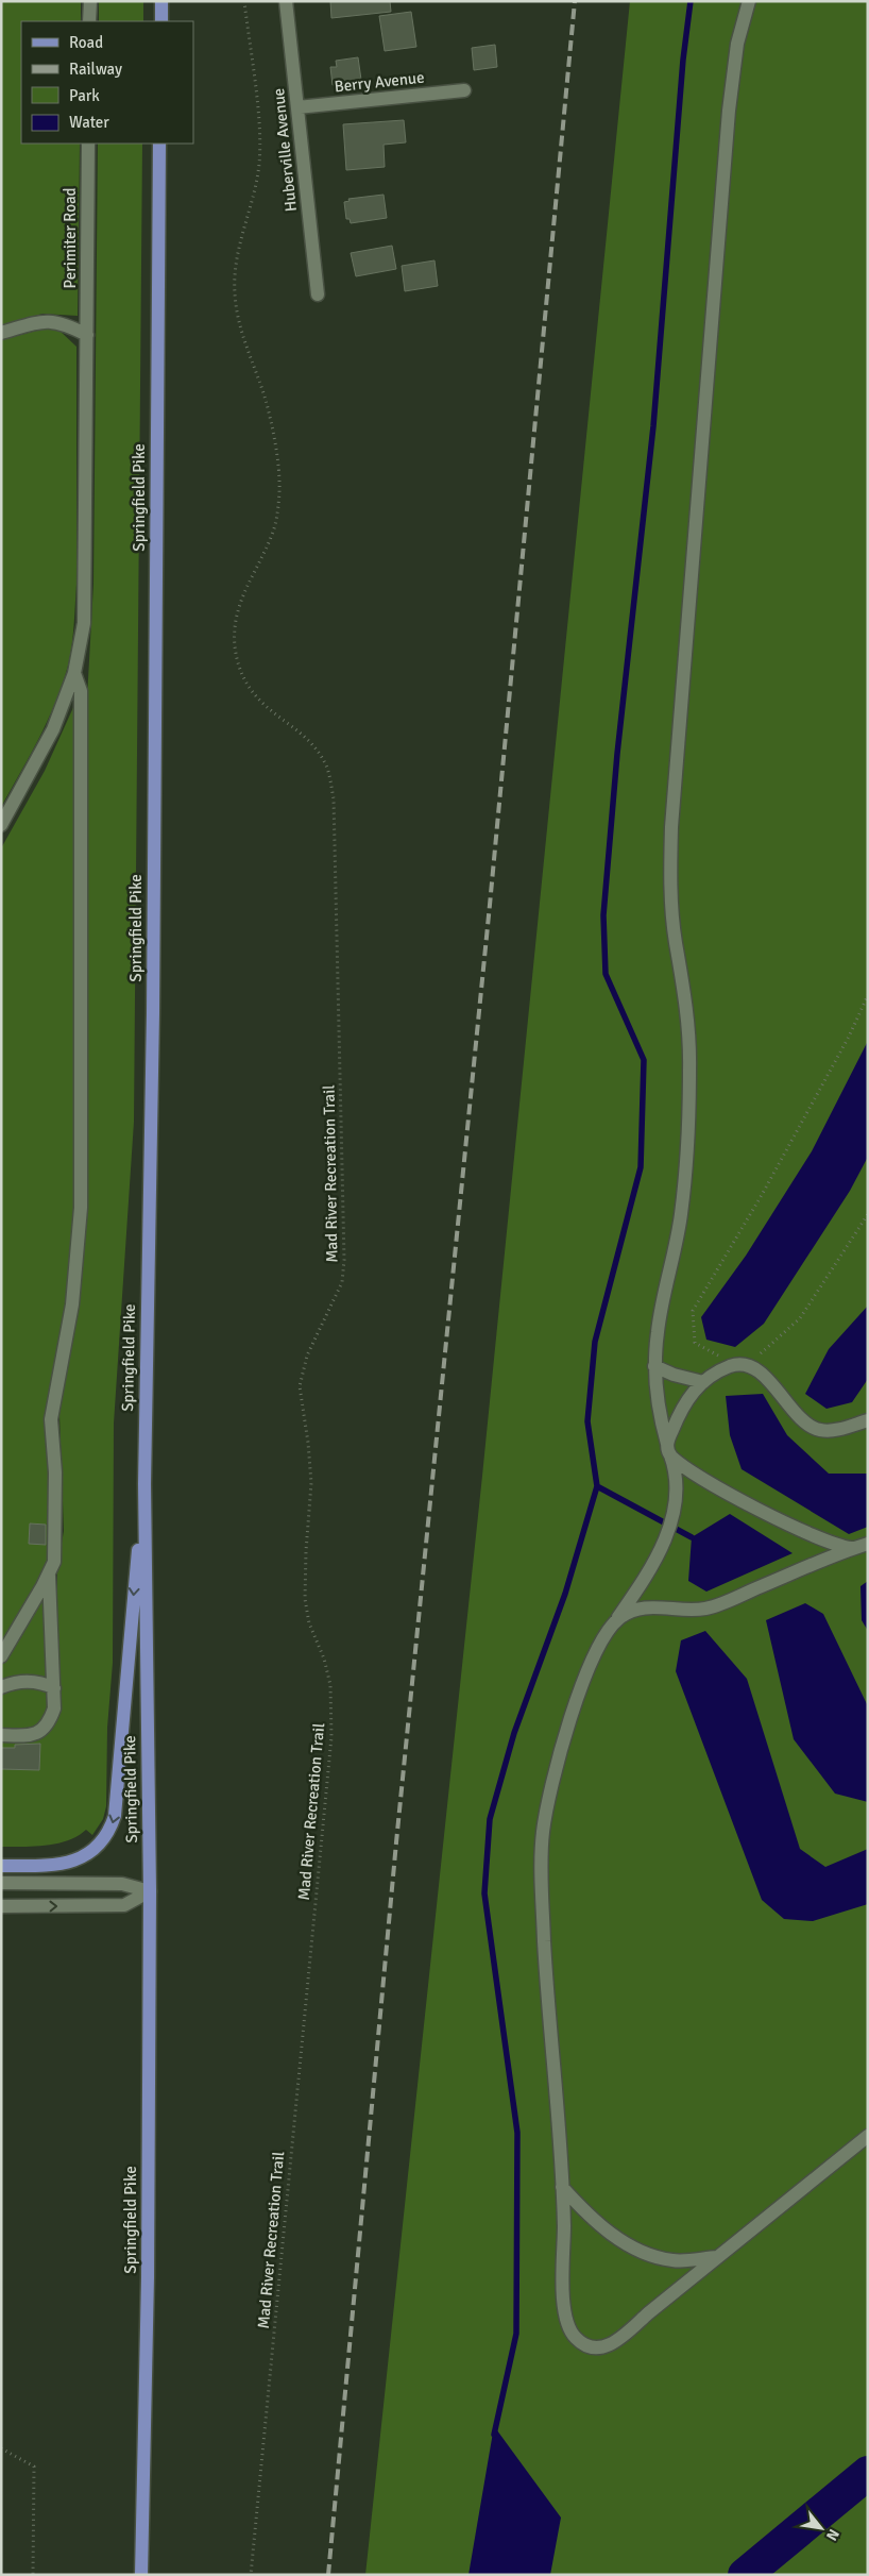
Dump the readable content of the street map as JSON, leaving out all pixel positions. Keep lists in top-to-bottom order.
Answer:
{
  "streets": {
    "main road": ["Springfield Pike"],
    "street": ["Berry Avenue", "Huberville Avenue", "Perimiter Road"],
    "path": ["Mad River Recreation Trail"]
  },
  "crossings": [
    ["Berry Avenue", "Huberville Avenue"]
  ],
  "legend": [
    "Road",
    "Railway",
    "Park",
    "Water"
  ],
  "north": "bottom right"
}
